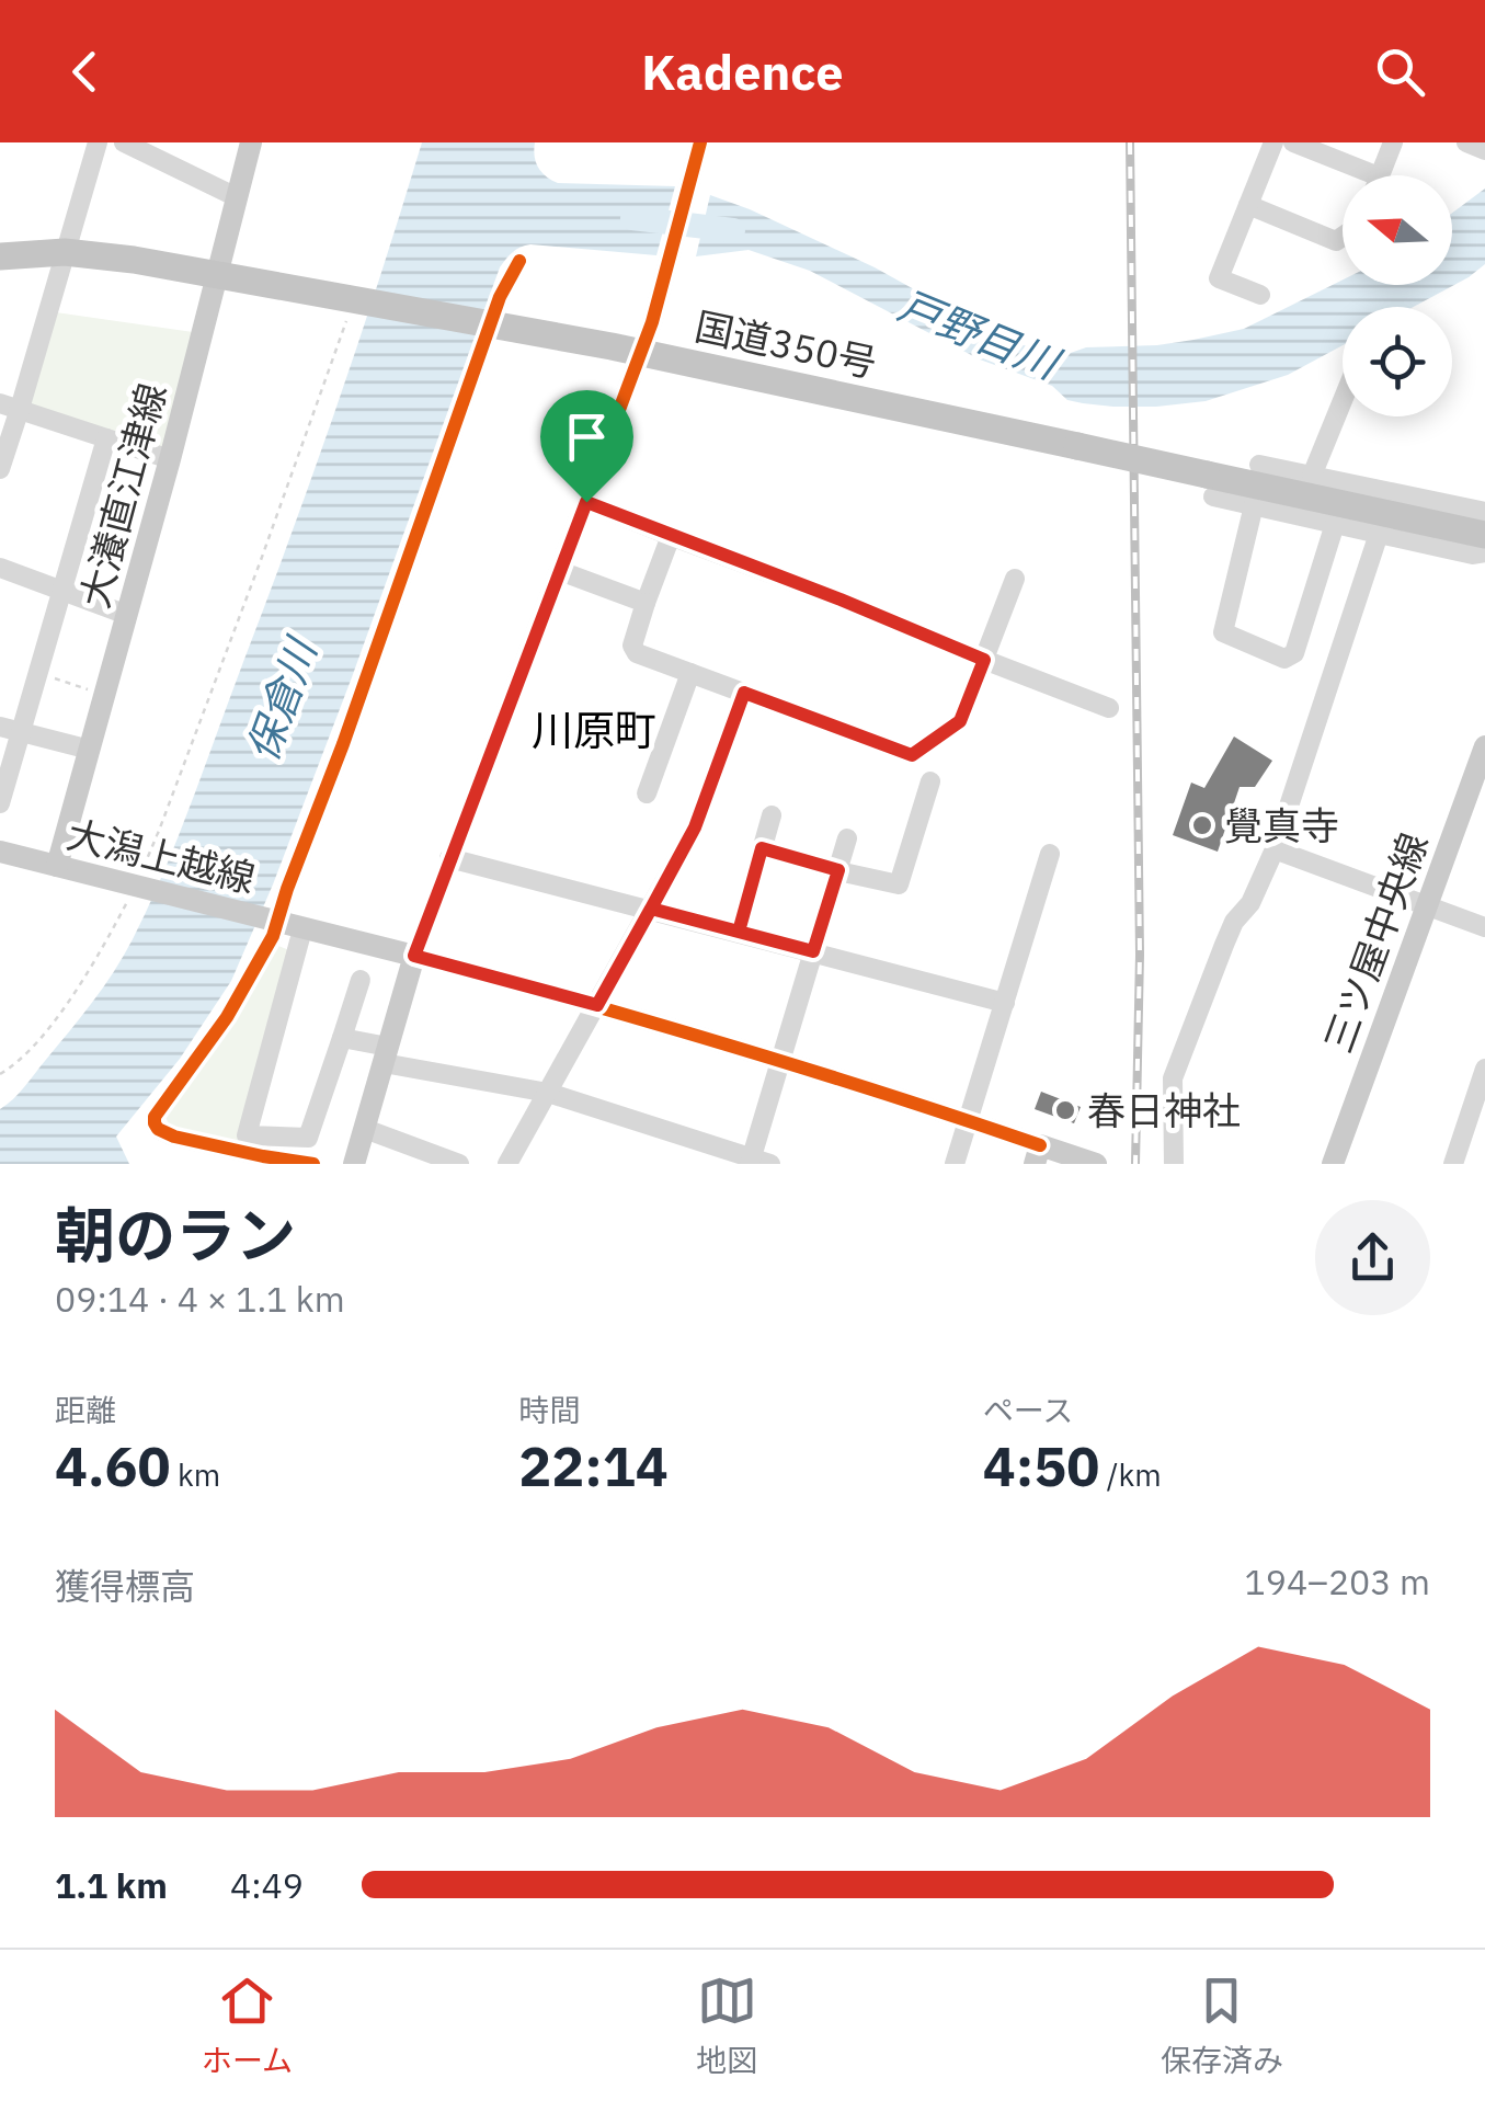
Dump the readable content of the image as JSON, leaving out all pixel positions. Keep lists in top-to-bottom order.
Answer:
{
  "streets": {
    "highway": ["国道350号"],
    "main road": ["大瀁直江津線", "大潟上越線", "三ツ屋中央線"]
  },
  "crossings": [
    ["国道350号", "大瀁直江津線"],
    ["大瀁直江津線", "大潟上越線"]
  ],
  "districts": ["川原町"],
  "water": ["戸野目川", "保倉川"],
  "places": ["覺真寺", "春日神社"],
  "north": "left",
  "page": {
    "header": "Kadence",
    "heading": ["朝のラン", "09:14 · 4 × 1.1 km"],
    "stats": [
      ["距離", "4.60 km"],
      ["時間", "22:14"],
      ["ペース", "4:50 /km"]
    ],
    "chart": ["獲得標高", "194–203 m"],
    "list": [
      {
        "name": "1.1 km",
        "note": "4:49"
      }
    ],
    "tabs": ["ホーム", "地図", "保存済み"]
  }
}
